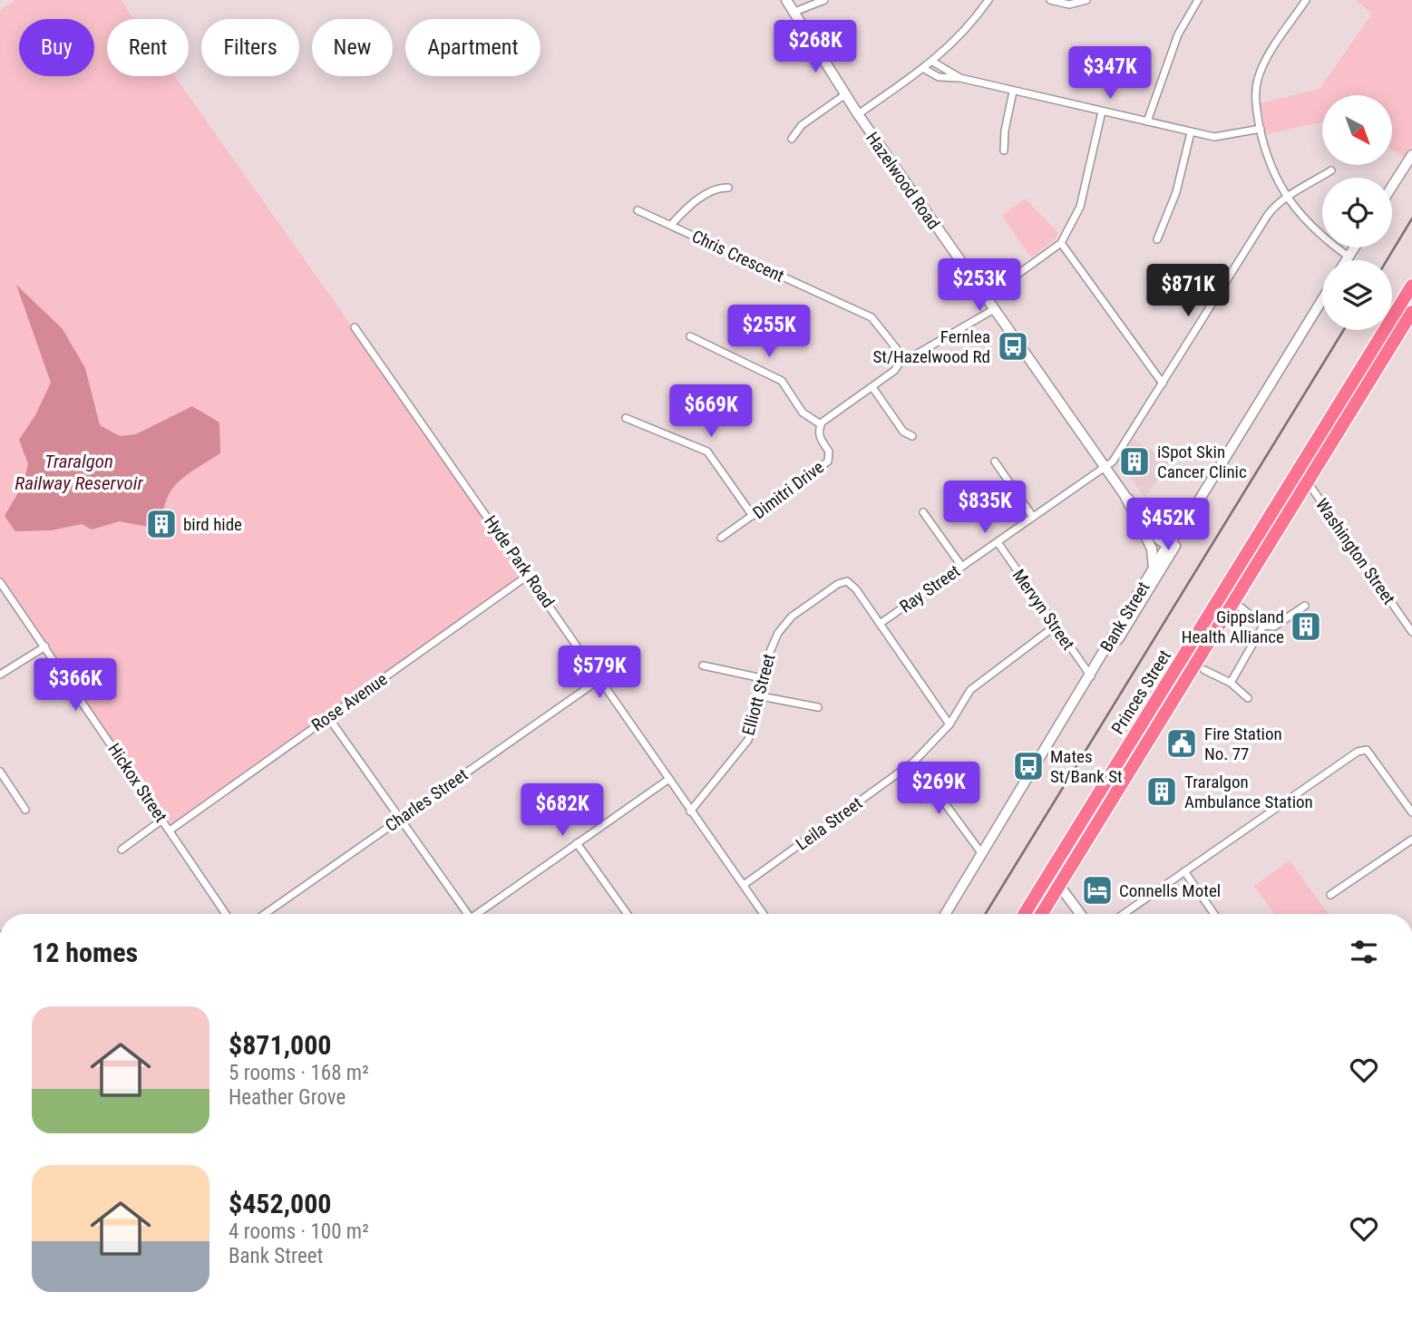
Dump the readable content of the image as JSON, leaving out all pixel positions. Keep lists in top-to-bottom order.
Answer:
{
  "streets": {
    "highway": ["Princes Street"],
    "main road": ["Hazelwood Road", "Bank Street"],
    "street": [
      "Chris Crescent",
      "Dimitri Drive",
      "Washington Street",
      "Hyde Park Road",
      "Ray Street",
      "Mervyn Street",
      "Elliott Street",
      "Rose Avenue",
      "Hickox Street",
      "Charles Street",
      "Leila Street"
    ]
  },
  "crossings": [
    ["Hazelwood Road", "Ray Street"],
    ["Washington Street", "Princes Street"],
    ["Hyde Park Road", "Elliott Street"],
    ["Hyde Park Road", "Rose Avenue"],
    ["Hyde Park Road", "Charles Street"],
    ["Hyde Park Road", "Leila Street"],
    ["Ray Street", "Mervyn Street"],
    ["Ray Street", "Elliott Street"],
    ["Mervyn Street", "Bank Street"],
    ["Mervyn Street", "Leila Street"],
    ["Elliott Street", "Leila Street"],
    ["Rose Avenue", "Hickox Street"]
  ],
  "water": ["Traralgon Railway Reservoir"],
  "places": {
    "bus stop": ["Fernlea St/Hazelwood Rd", "Mates St/Bank St"],
    "building": [
      "iSpot Skin Cancer Clinic",
      "bird hide",
      "Gippsland Health Alliance",
      "Traralgon Ambulance Station"
    ],
    "public building": ["Fire Station No. 77"],
    "hotel": ["Connells Motel"]
  },
  "north": "bottom right",
  "page": {
    "chip": [
      "Buy",
      "Rent",
      "Filters",
      "New",
      "Apartment"
    ],
    "price": [
      "$268K",
      "$347K",
      "$253K",
      "$871K",
      "$255K",
      "$669K",
      "$835K",
      "$452K",
      "$579K",
      "$366K",
      "$269K",
      "$682K"
    ],
    "heading": "12 homes",
    "list": [
      {
        "name": "$871,000",
        "note": "5 rooms · 168 m² · Heather Grove"
      },
      {
        "name": "$452,000",
        "note": "4 rooms · 100 m² · Bank Street"
      }
    ]
  }
}
